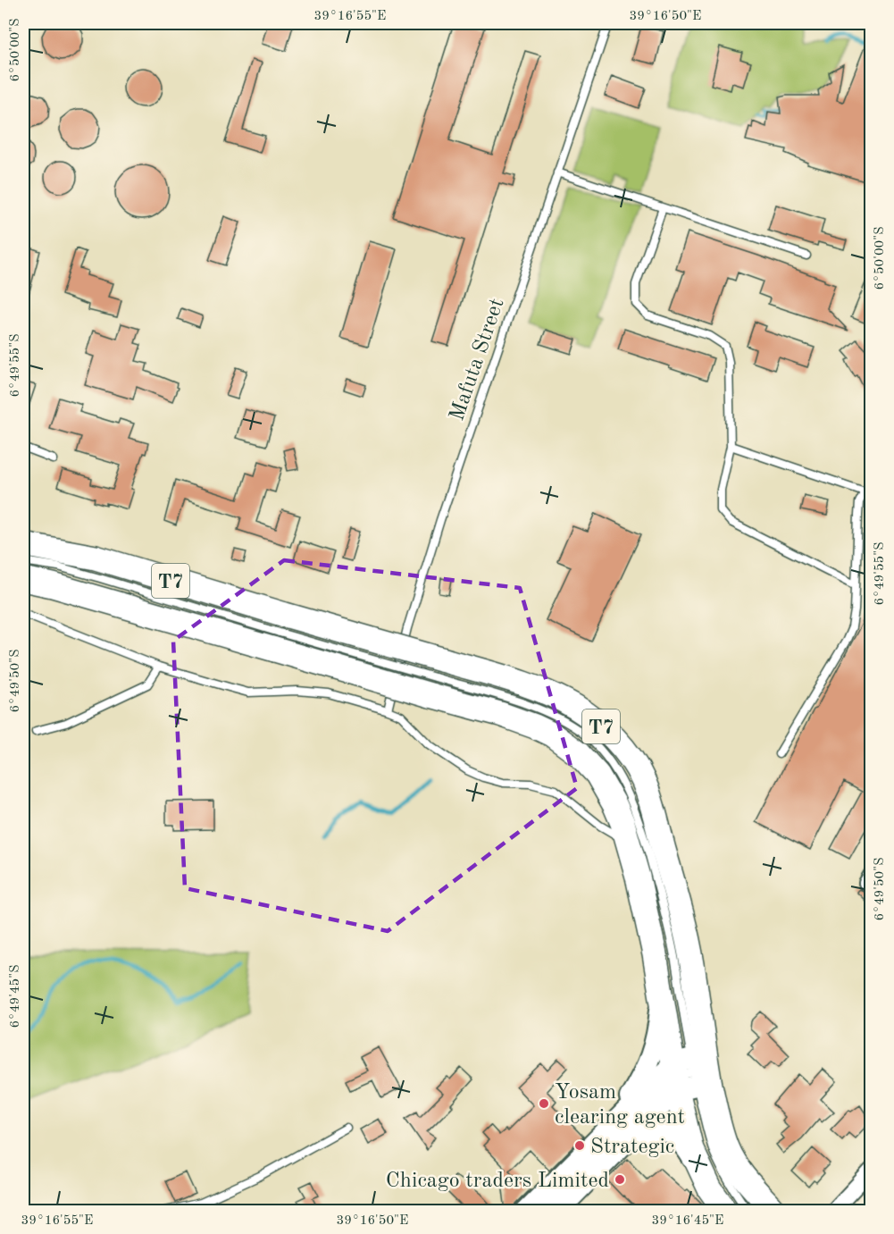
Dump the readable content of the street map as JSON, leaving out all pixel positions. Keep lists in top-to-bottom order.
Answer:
{
  "streets": {
    "highway": ["T7"],
    "lane": ["Mafuta Street"]
  },
  "places": ["Yosam clearing agent", "Strategic", "Chicago traders Limited"],
  "coordinates": [
    "39°16'55\"E",
    "39°16'50\"E",
    "6°50'00\"S",
    "6°49'55\"S",
    "6°49'50\"S",
    "6°49'45\"S",
    "39°16'45\"E"
  ]
}
